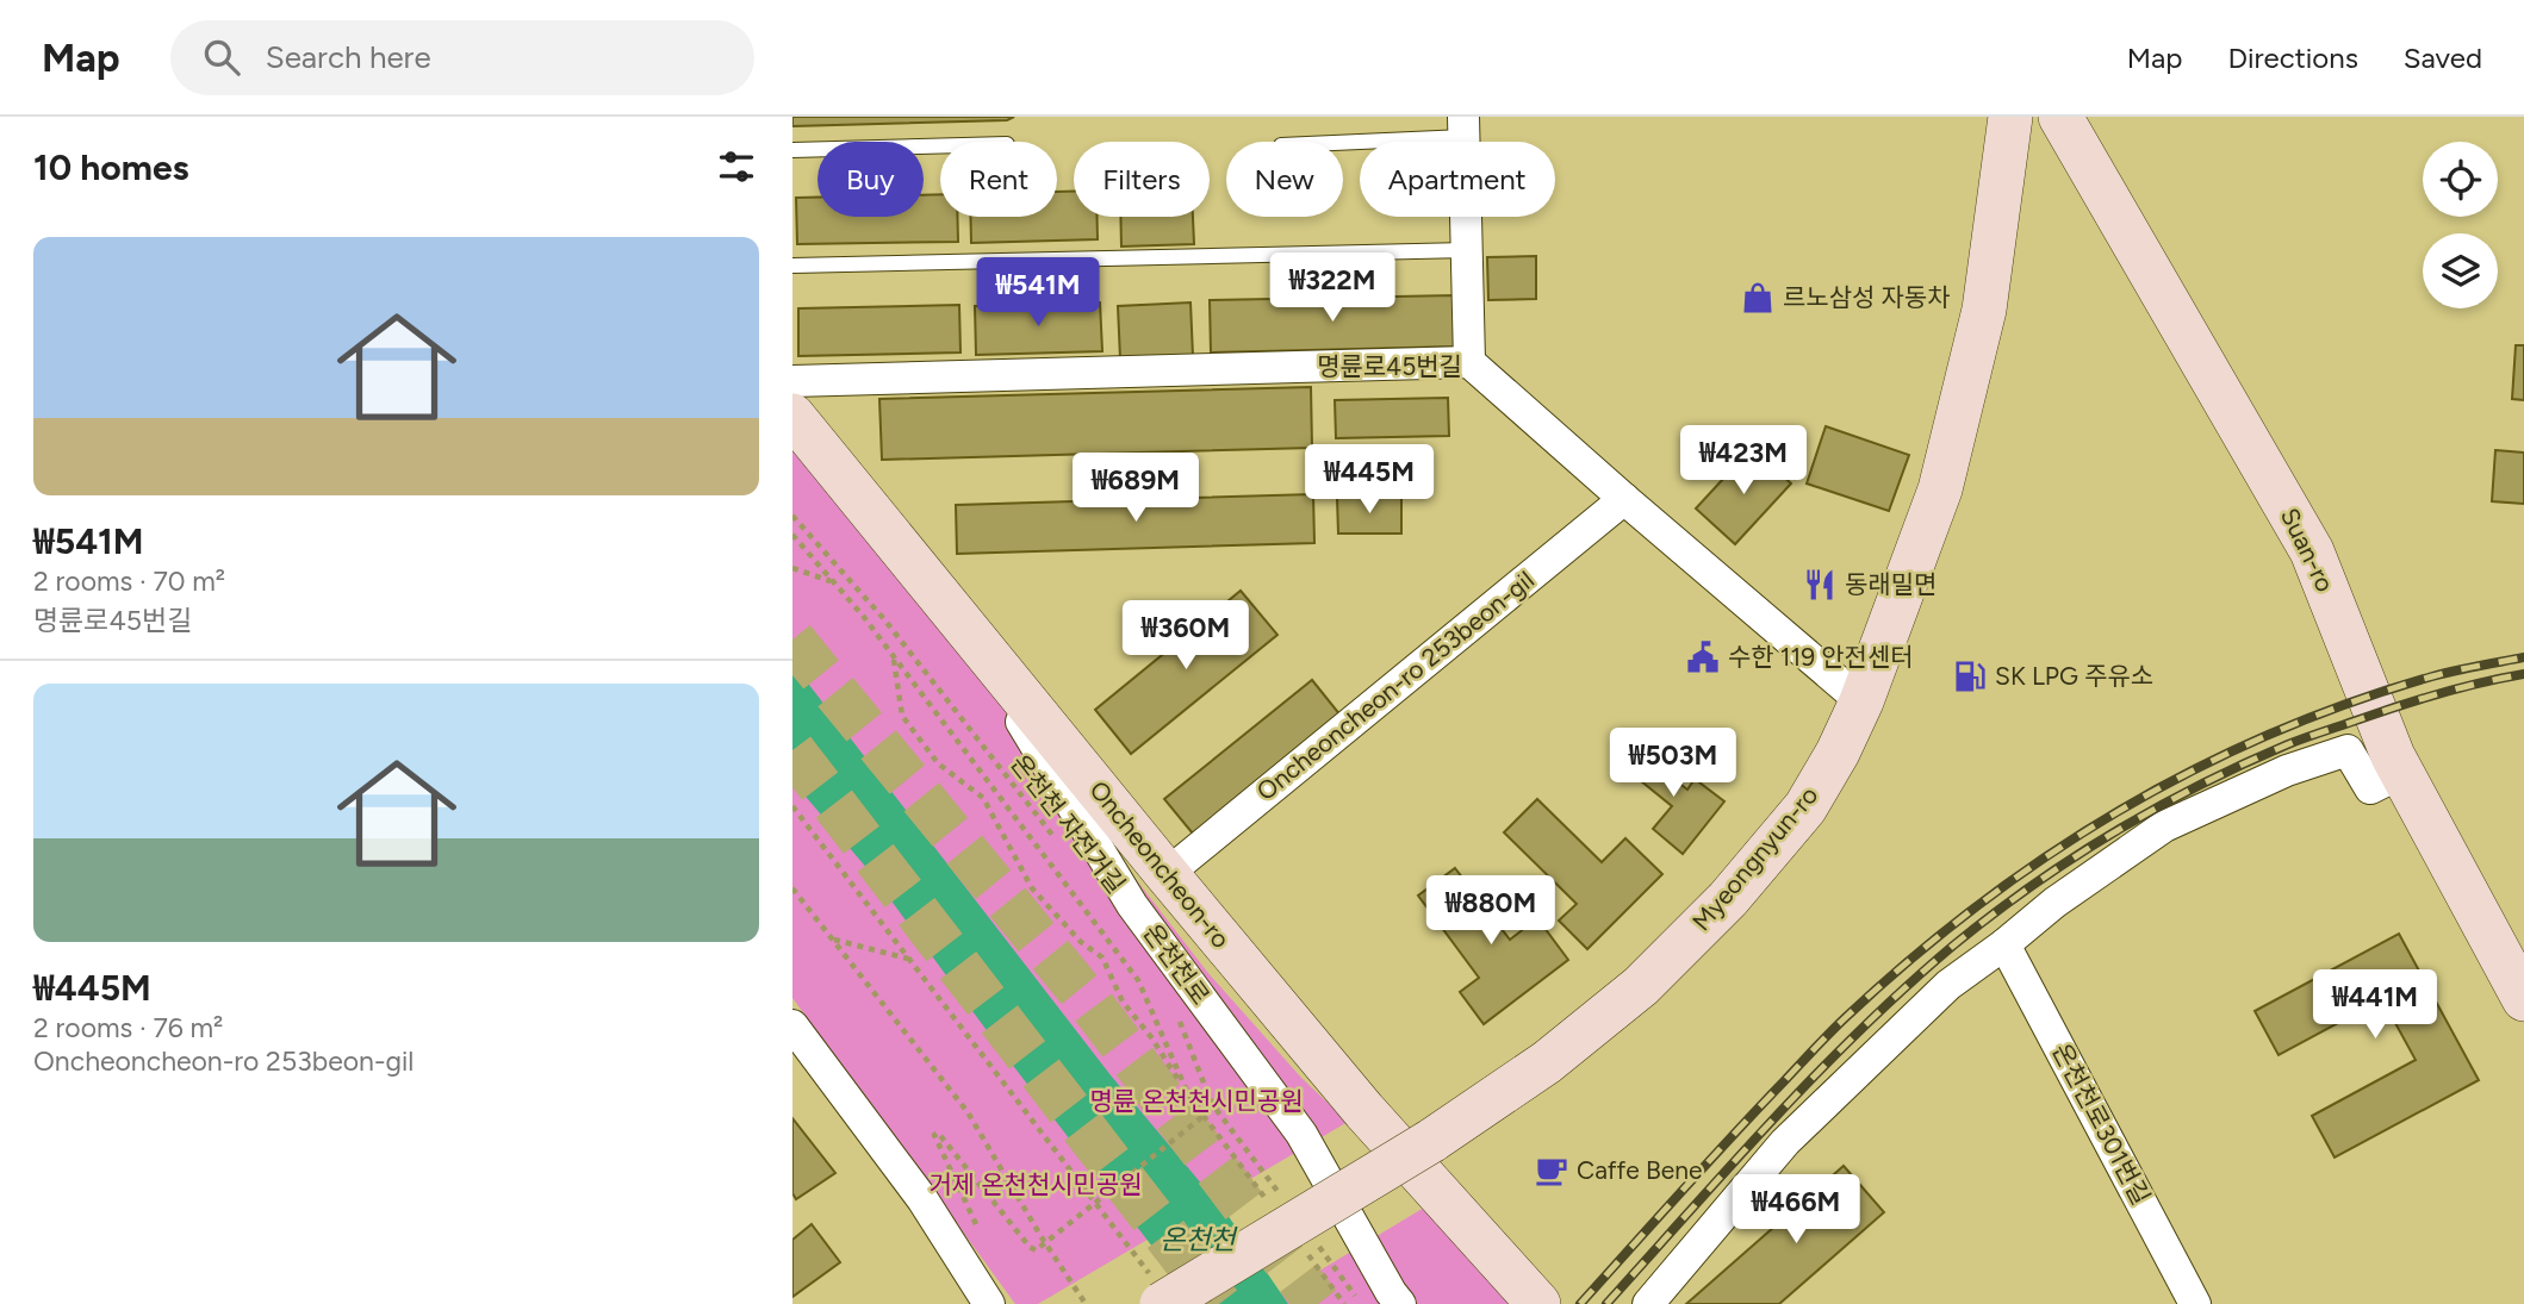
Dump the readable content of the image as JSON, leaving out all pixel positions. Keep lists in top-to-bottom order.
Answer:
{
  "streets": {
    "main road": ["Suan-ro", "Myeongnyun-ro", "Oncheoncheon-ro"],
    "street": [
      "명륜로45번길",
      "Oncheoncheon-ro 253beon-gil",
      "온천천로",
      "온천천로301번길"
    ],
    "path": ["온천천 자전거길"]
  },
  "crossings": [
    ["명륜로45번길", "Oncheoncheon-ro 253beon-gil"],
    ["명륜로45번길", "Myeongnyun-ro"],
    ["Oncheoncheon-ro 253beon-gil", "Oncheoncheon-ro"],
    ["Oncheoncheon-ro", "온천천로"]
  ],
  "water": ["온천천"],
  "parks": ["명륜 온천천시민공원", "거제 온천천시민공원"],
  "places": {
    "shop": ["르노삼성 자동차"],
    "restaurant": ["동래밀면"],
    "public building": ["수한 119 안전센터"],
    "fuel station": ["SK LPG 주유소"],
    "cafe": ["Caffe Bene"]
  },
  "page": {
    "header": "Map",
    "search": "Search here",
    "nav": ["Map", "Directions", "Saved"],
    "heading": "10 homes",
    "chip": [
      "Buy",
      "Rent",
      "Filters",
      "New",
      "Apartment"
    ],
    "list": [
      {
        "name": "₩541M",
        "note": "2 rooms · 70 m² · 명륜로45번길"
      },
      {
        "name": "₩445M",
        "note": "2 rooms · 76 m² · Oncheoncheon-ro 253beon-gil"
      }
    ],
    "price": [
      "₩322M",
      "₩541M",
      "₩423M",
      "₩445M",
      "₩689M",
      "₩360M",
      "₩503M",
      "₩880M",
      "₩441M",
      "₩466M"
    ]
  }
}
